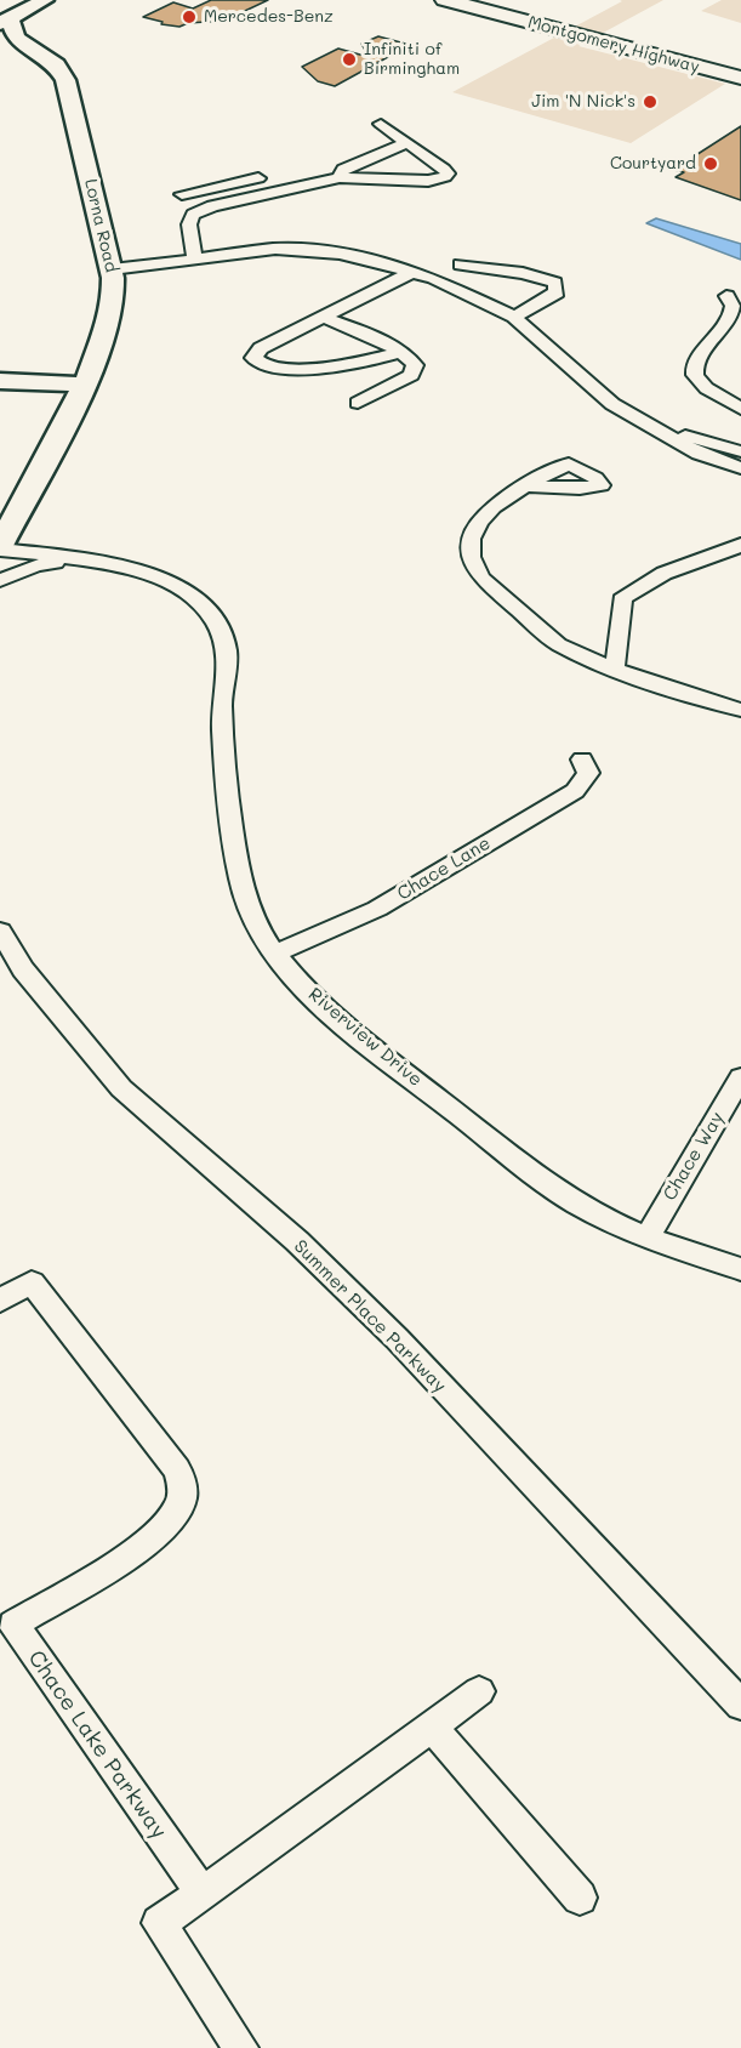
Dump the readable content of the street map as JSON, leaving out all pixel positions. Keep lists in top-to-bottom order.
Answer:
{
  "streets": {
    "main road": ["Montgomery Highway"],
    "street": [
      "Lorna Road",
      "Chace Lane",
      "Riverview Drive",
      "Chace Way",
      "Summer Place Parkway",
      "Chace Lake Parkway"
    ]
  },
  "crossings": [
    ["Lorna Road", "Riverview Drive"],
    ["Chace Lane", "Riverview Drive"],
    ["Riverview Drive", "Chace Way"]
  ],
  "places": [
    "Mercedes-Benz",
    "Infiniti of Birmingham",
    "Jim 'N Nick's",
    "Courtyard"
  ]
}
